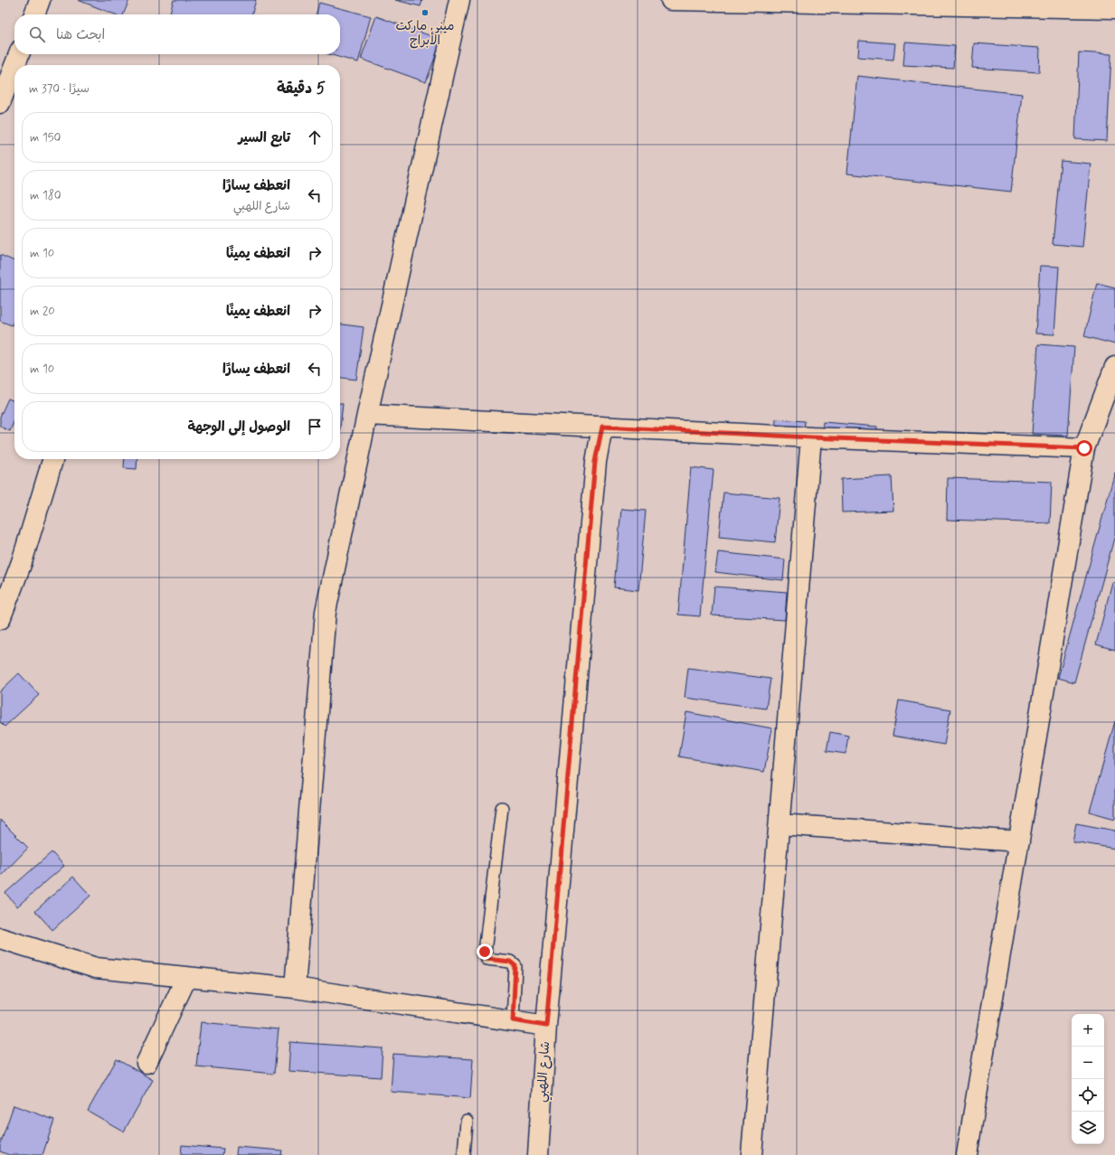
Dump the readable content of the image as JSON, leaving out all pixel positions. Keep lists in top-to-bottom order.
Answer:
{
  "streets": {
    "street": ["شارع اللهبي"]
  },
  "places": ["ميني ماركت الأبراج"],
  "page": {
    "search": "ابحث هنا",
    "heading": ["5 دقيقة", "سيرًا · 370 m"],
    "list": [
      ["تابع السير", "150 m"],
      ["انعطف يسارًا", "شارع اللهبي", "180 m"],
      ["انعطف يمينًا", "10 m"],
      ["انعطف يمينًا", "20 m"],
      ["انعطف يسارًا", "10 m"],
      "الوصول إلى الوجهة"
    ],
    "map_buttons": ["+", "−"]
  }
}
